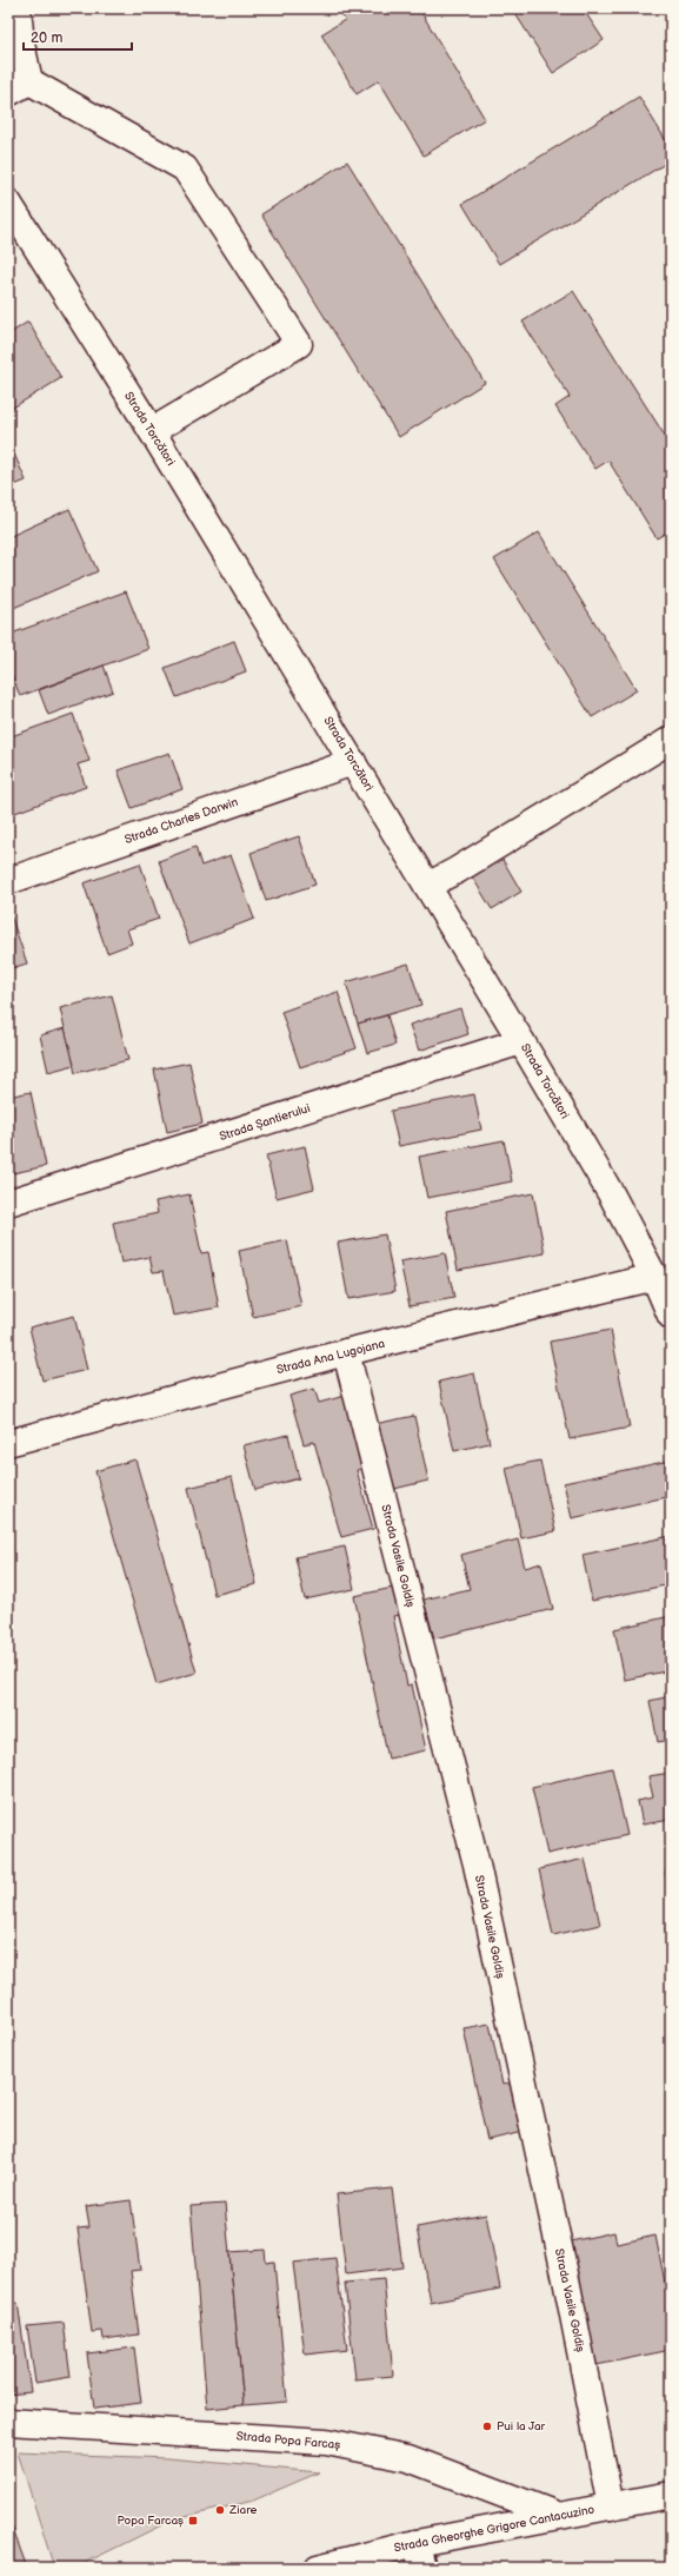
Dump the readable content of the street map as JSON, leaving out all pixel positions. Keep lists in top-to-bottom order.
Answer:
{
  "streets": {
    "street": [
      "Strada Torcători",
      "Strada Charles Darwin",
      "Strada Șantierului",
      "Strada Ana Lugojana",
      "Strada Vasile Goldiș",
      "Strada Popa Farcaș",
      "Strada Gheorghe Grigore Cantacuzino"
    ]
  },
  "crossings": [
    ["Strada Torcători", "Strada Charles Darwin"],
    ["Strada Torcători", "Strada Șantierului"],
    ["Strada Torcători", "Strada Ana Lugojana"],
    ["Strada Ana Lugojana", "Strada Vasile Goldiș"],
    ["Strada Vasile Goldiș", "Strada Gheorghe Grigore Cantacuzino"],
    ["Strada Popa Farcaș", "Strada Gheorghe Grigore Cantacuzino"]
  ],
  "places": {
    "other": ["Pui la Jar", "Ziare"],
    "transit": ["Popa Farcaș"]
  },
  "scale_bar": "20 m"
}
